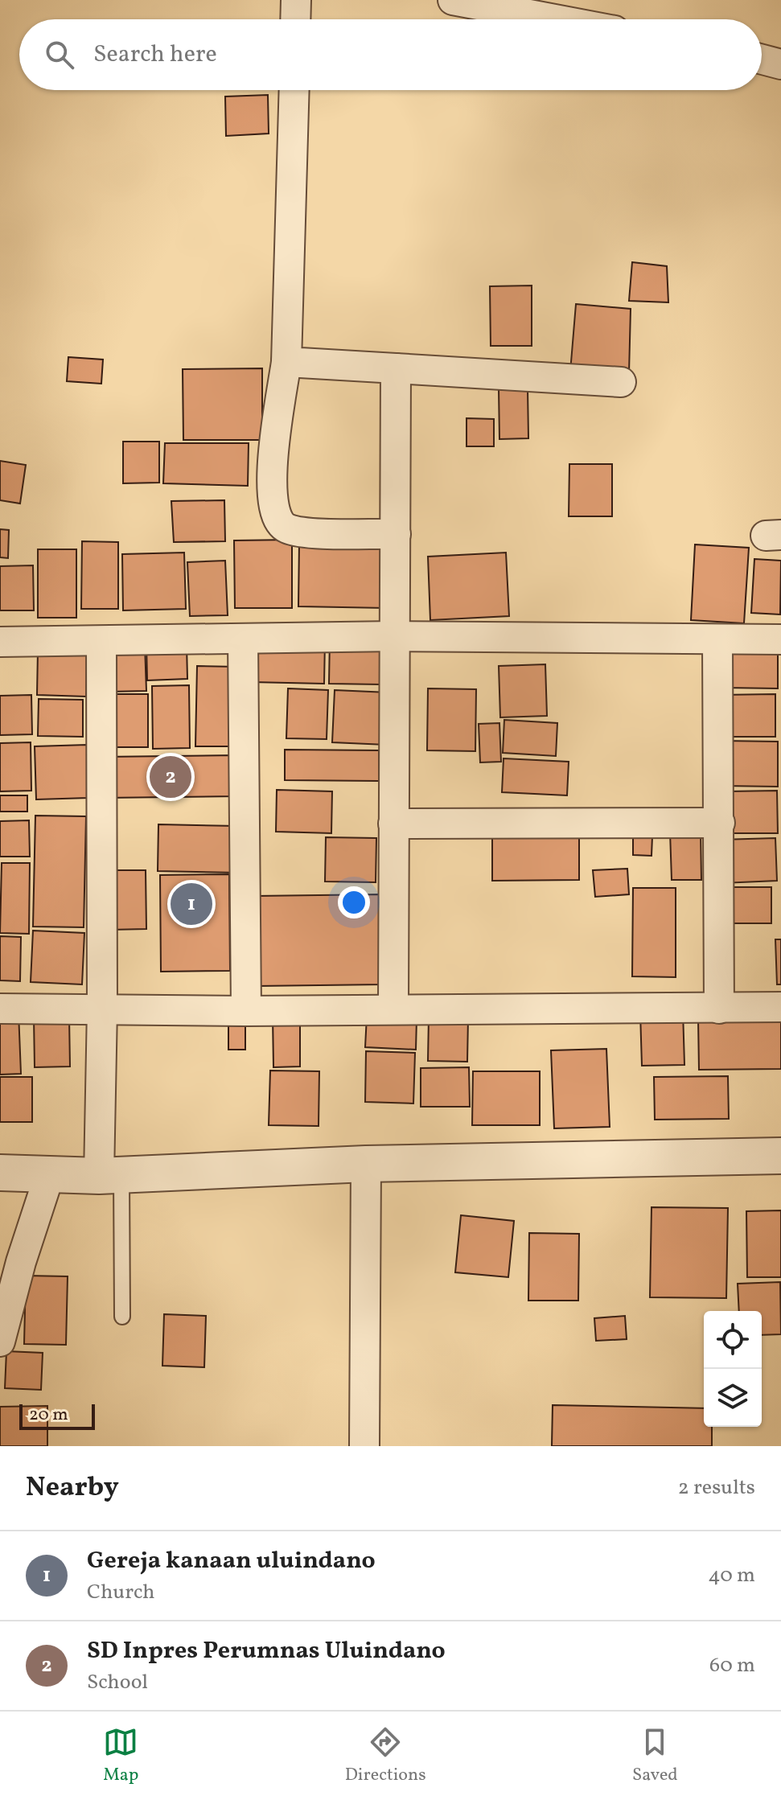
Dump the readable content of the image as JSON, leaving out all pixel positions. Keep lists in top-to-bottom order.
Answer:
{
  "scale_bar": "20 m",
  "page": {
    "search": "Search here",
    "pins": ["2", "1"],
    "scale": "20 m",
    "heading": ["Nearby", "2 results"],
    "list": [
      {
        "mark": "1",
        "name": "Gereja kanaan uluindano",
        "note": "Church",
        "value": "40 m"
      },
      {
        "mark": "2",
        "name": "SD Inpres Perumnas Uluindano",
        "note": "School",
        "value": "60 m"
      }
    ],
    "nav": ["Map", "Directions", "Saved"]
  }
}
